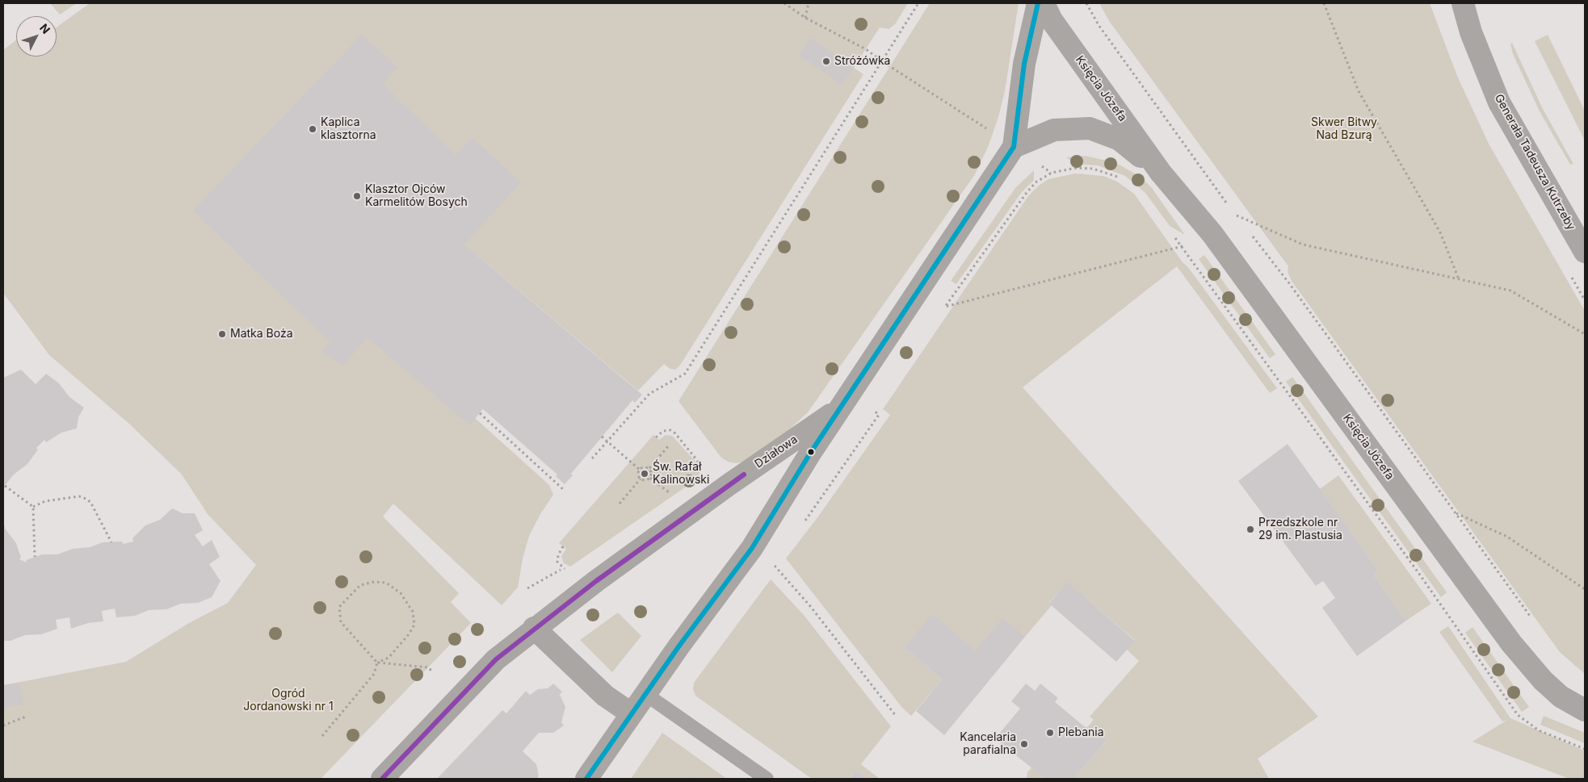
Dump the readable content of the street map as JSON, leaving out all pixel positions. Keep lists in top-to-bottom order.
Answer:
{
  "streets": {
    "street": ["Księcia Józefa", "Generała Tadeusza Kutrzeby", "Działowa"]
  },
  "parks": ["Skwer Bitwy Nad Bzurą", "Ogród Jordanowski nr 1"],
  "places": [
    "Stróżówka",
    "Kaplica klasztorna",
    "Klasztor Ojców Karmelitów Bosych",
    "Matka Boża",
    "Św. Rafał Kalinowski",
    "Przedszkole nr 29 im. Plastusia",
    "Plebania",
    "Kancelaria parafialna"
  ],
  "north": "top right"
}
